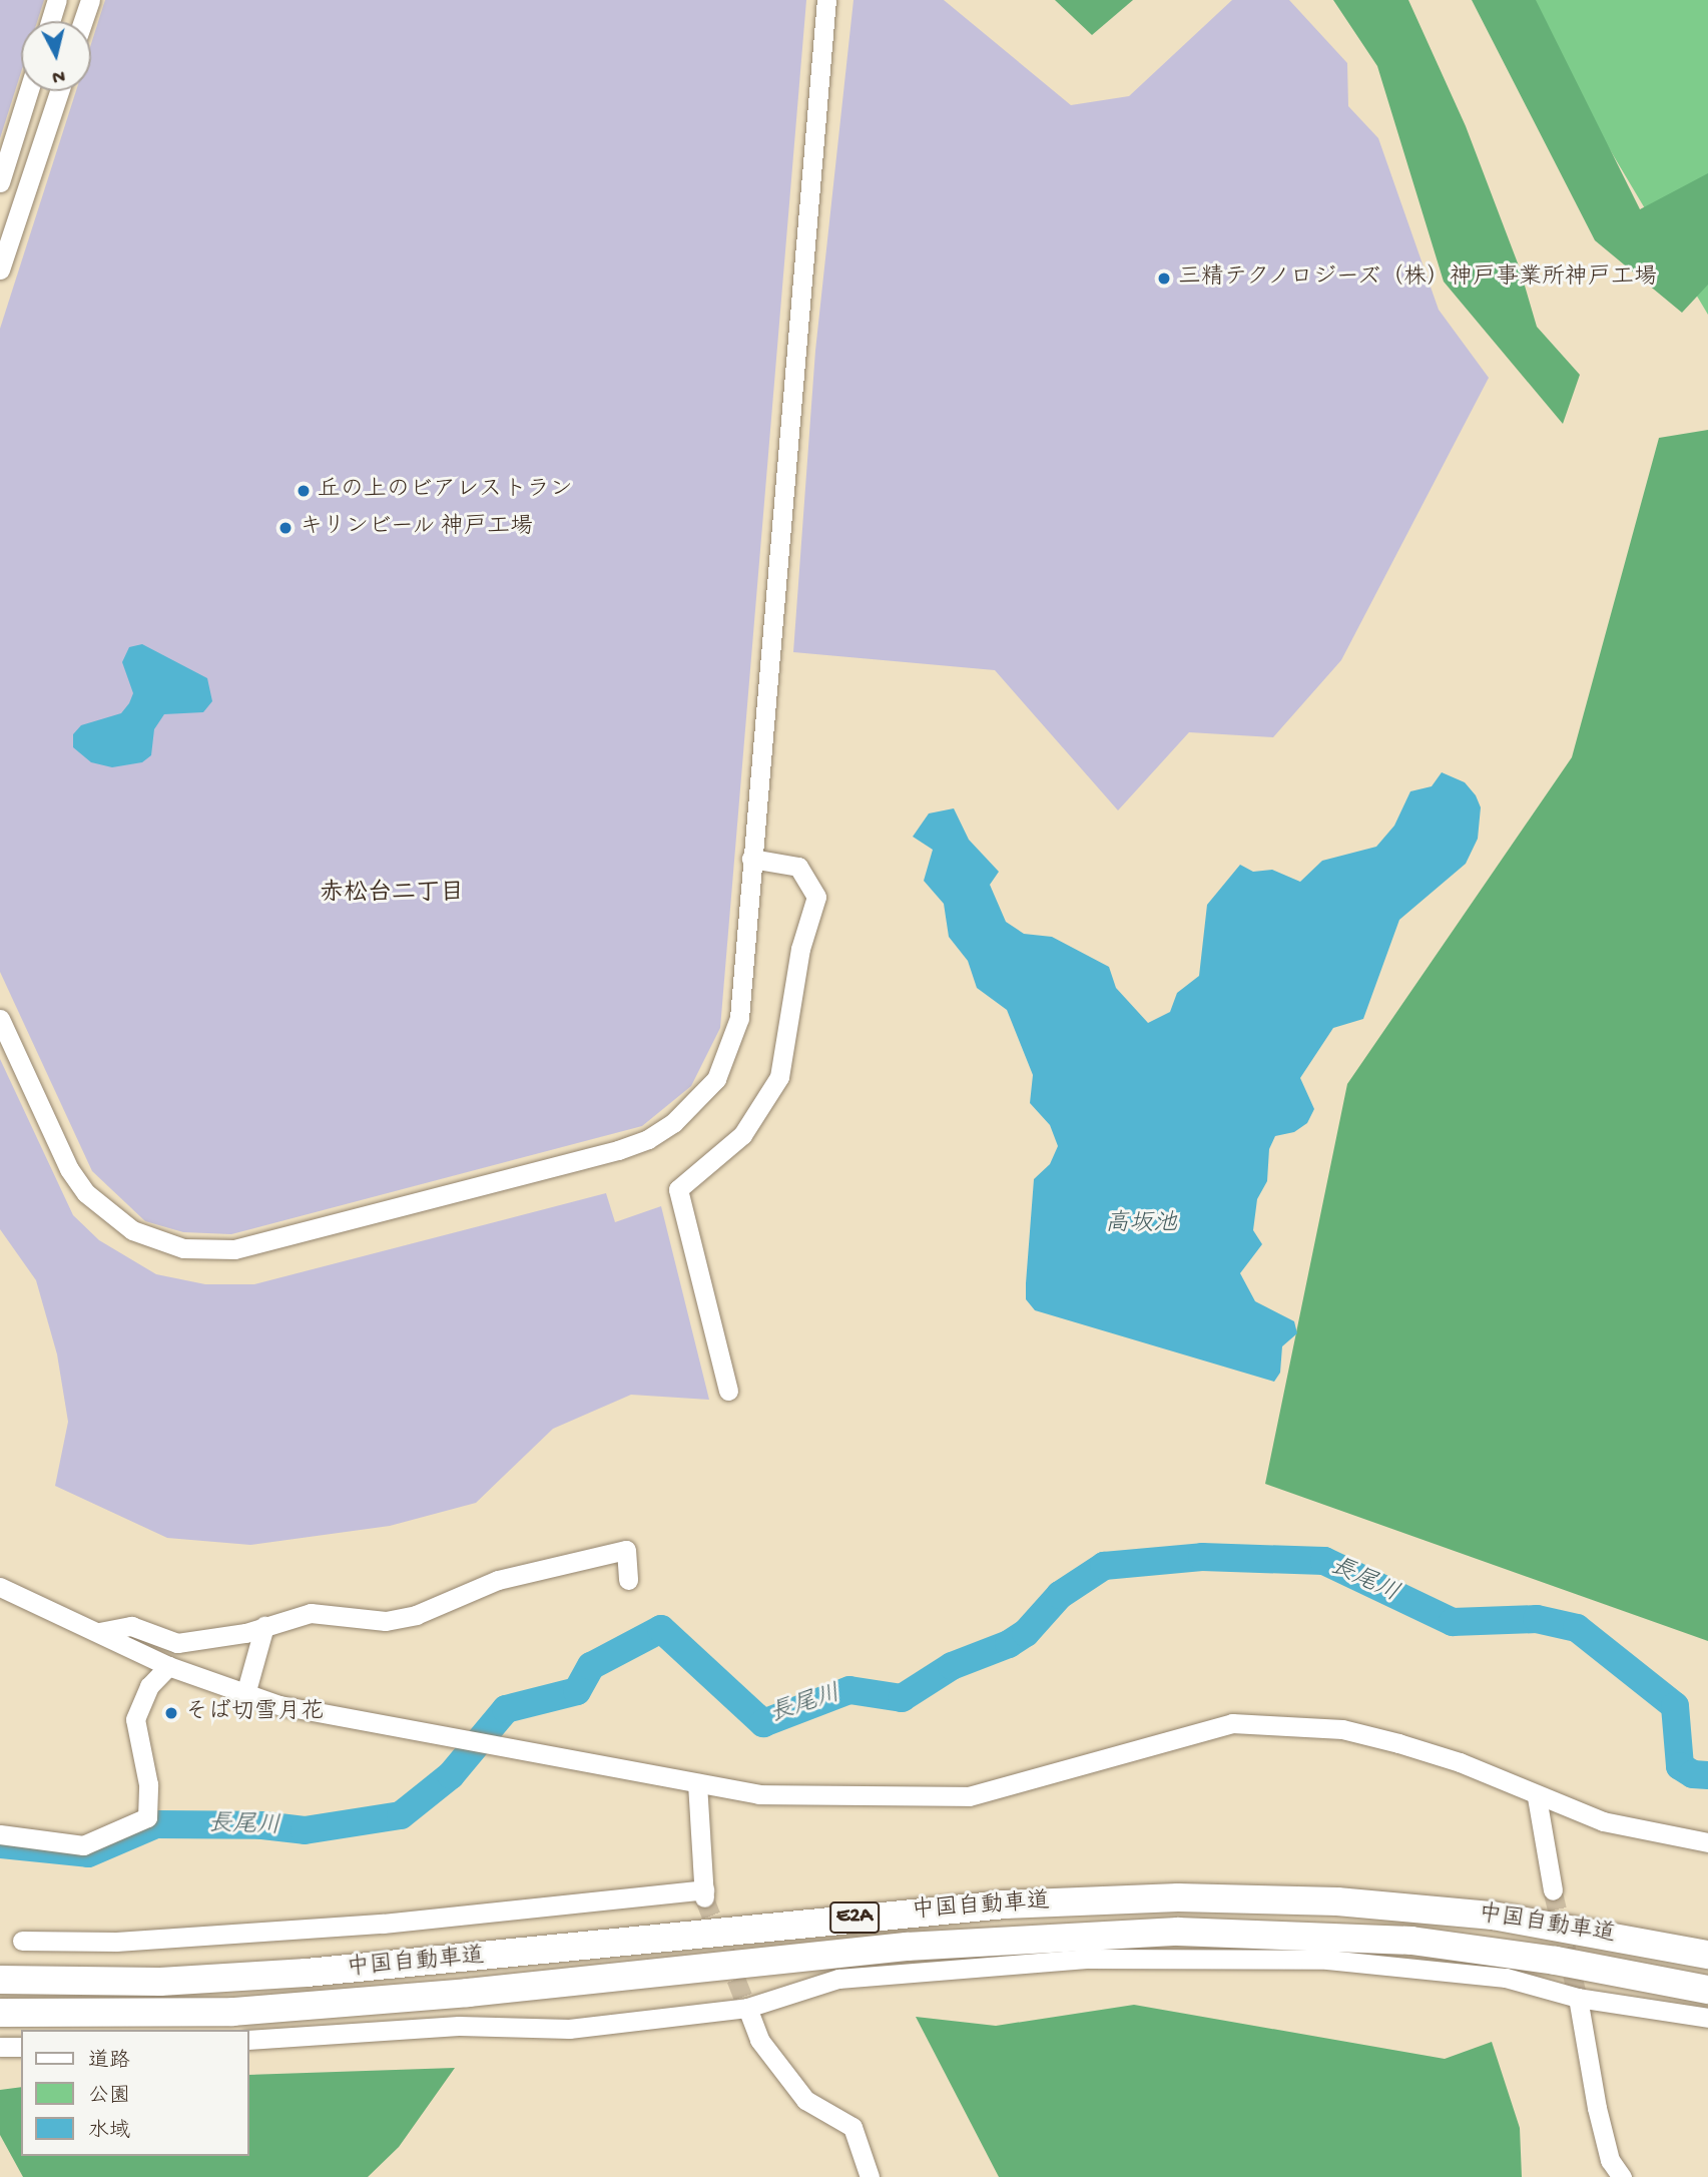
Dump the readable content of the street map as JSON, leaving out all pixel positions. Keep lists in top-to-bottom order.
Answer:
{
  "streets": {
    "highway": ["中国自動車道", "E2A"]
  },
  "districts": ["赤松台二丁目"],
  "water": ["高坂池", "長尾川"],
  "places": [
    "三精テクノロジーズ（株）神戸事業所神戸工場",
    "丘の上のビアレストラン",
    "キリンビール 神戸工場",
    "そば切雪月花"
  ],
  "legend": ["道路", "公園", "水域"],
  "north": "bottom"
}
